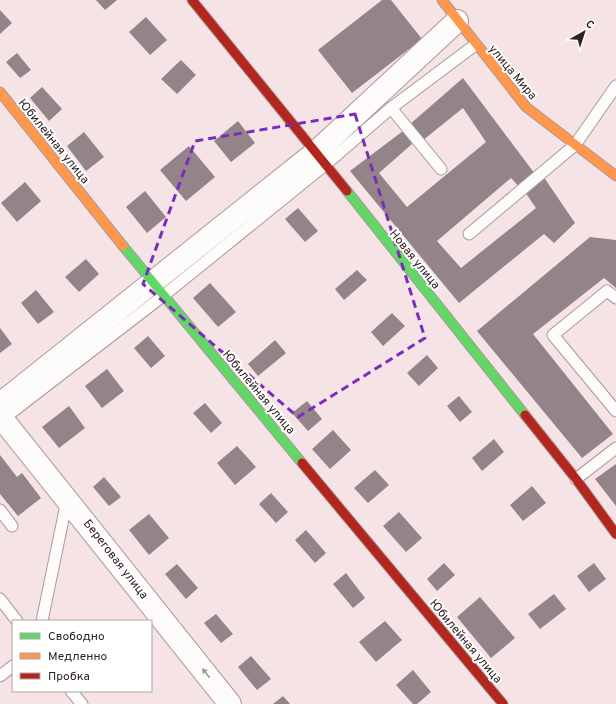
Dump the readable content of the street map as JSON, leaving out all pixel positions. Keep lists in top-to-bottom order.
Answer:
{
  "streets": {
    "street": [
      "улица Мира",
      "Юбилейная улица",
      "Новая улица",
      "Береговая улица"
    ]
  },
  "one_way": ["Береговая улица"],
  "legend": ["Свободно", "Медленно", "Пробка"],
  "north": "top right"
}
